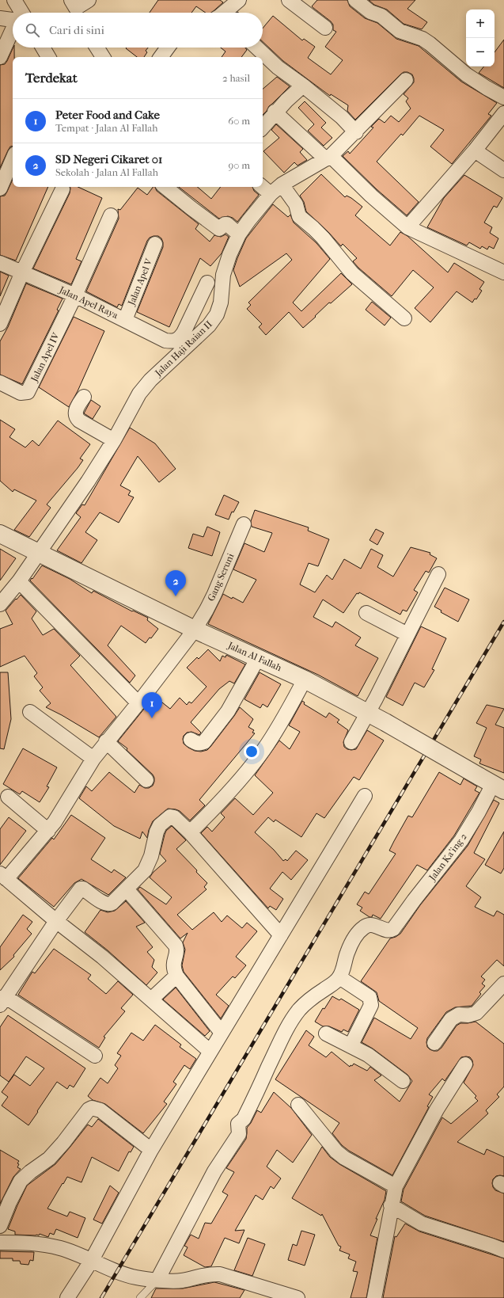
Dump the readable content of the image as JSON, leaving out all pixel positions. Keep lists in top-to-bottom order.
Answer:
{
  "streets": {
    "street": [
      "Jalan Apel V",
      "Jalan Apel Raya",
      "Jalan Haji Raian II",
      "Jalan Apel IV",
      "Gang Seruni",
      "Jalan Al Fallah",
      "Jalan Ka'ing 2"
    ]
  },
  "crossings": [
    ["Jalan Apel V", "Jalan Apel Raya"],
    ["Jalan Apel Raya", "Jalan Apel IV"],
    ["Jalan Haji Raian II", "Jalan Al Fallah"],
    ["Gang Seruni", "Jalan Al Fallah"],
    ["Jalan Al Fallah", "Jalan Ka'ing 2"]
  ],
  "page": {
    "map_buttons": ["+", "−"],
    "search": "Cari di sini",
    "heading": ["Terdekat", "2 hasil"],
    "list": [
      {
        "mark": "1",
        "name": "Peter Food and Cake",
        "note": "Tempat · Jalan Al Fallah",
        "value": "60 m"
      },
      {
        "mark": "2",
        "name": "SD Negeri Cikaret 01",
        "note": "Sekolah · Jalan Al Fallah",
        "value": "90 m"
      }
    ],
    "pins": ["2", "1"]
  }
}
